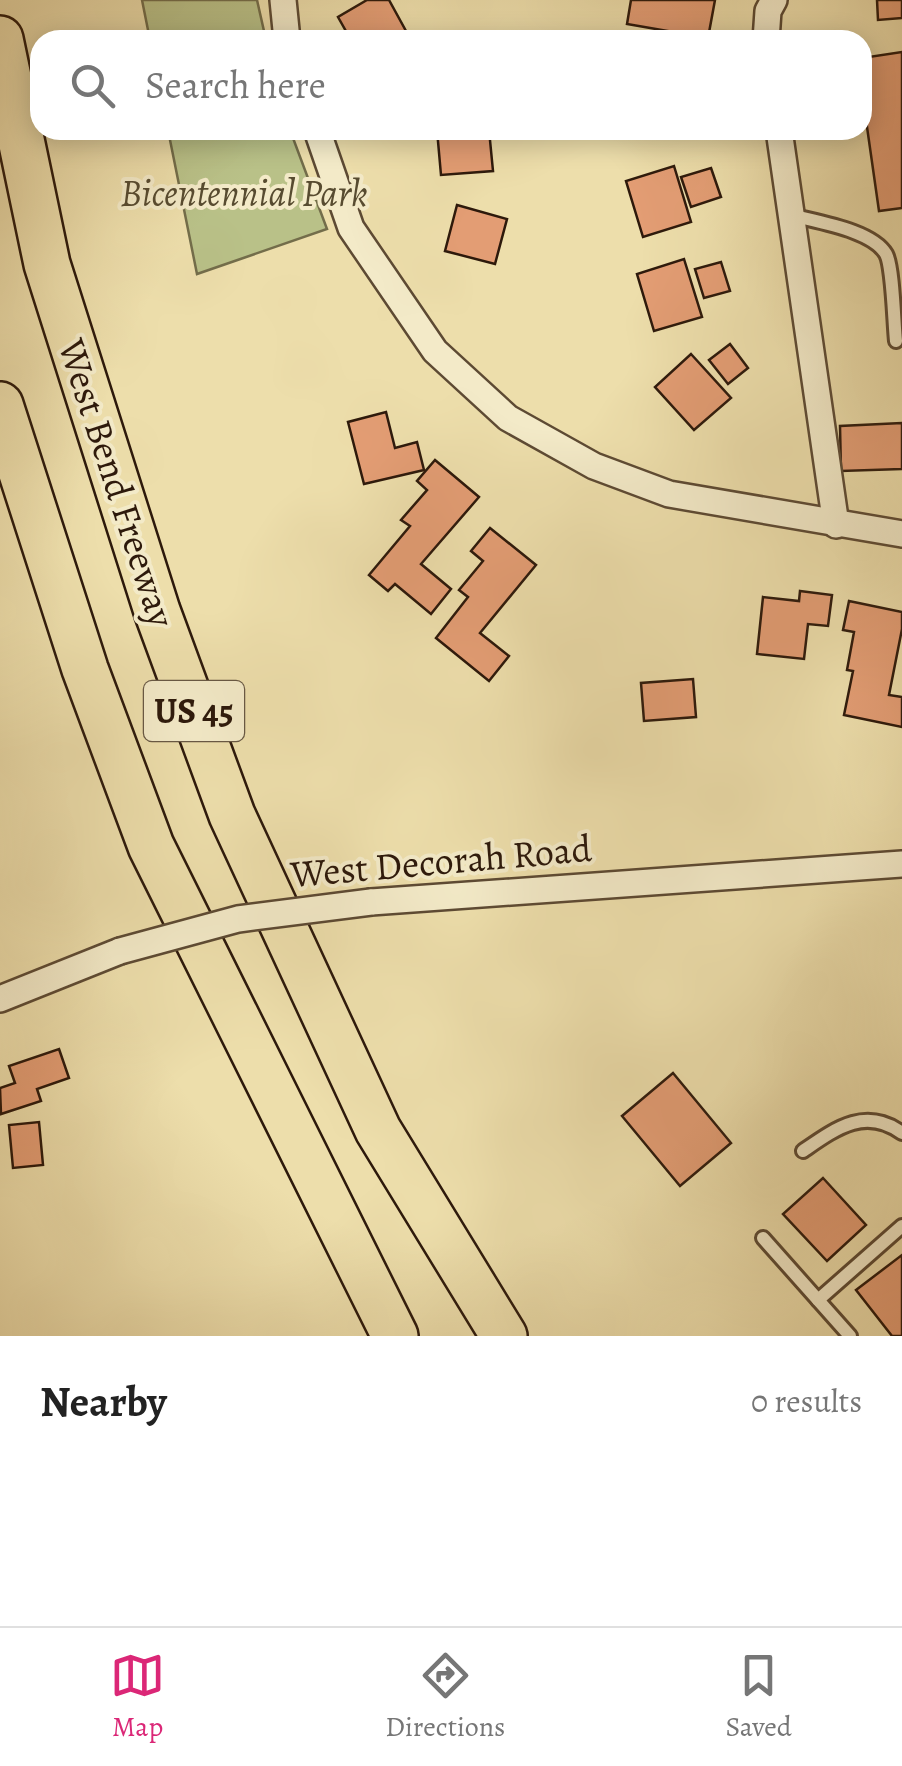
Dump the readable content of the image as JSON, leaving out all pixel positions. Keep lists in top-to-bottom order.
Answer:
{
  "streets": {
    "highway": ["West Bend Freeway", "US 45"],
    "street": ["West Decorah Road"]
  },
  "parks": ["Bicentennial Park"],
  "page": {
    "search": "Search here",
    "heading": ["Nearby", "0 results"],
    "nav": ["Map", "Directions", "Saved"]
  }
}
